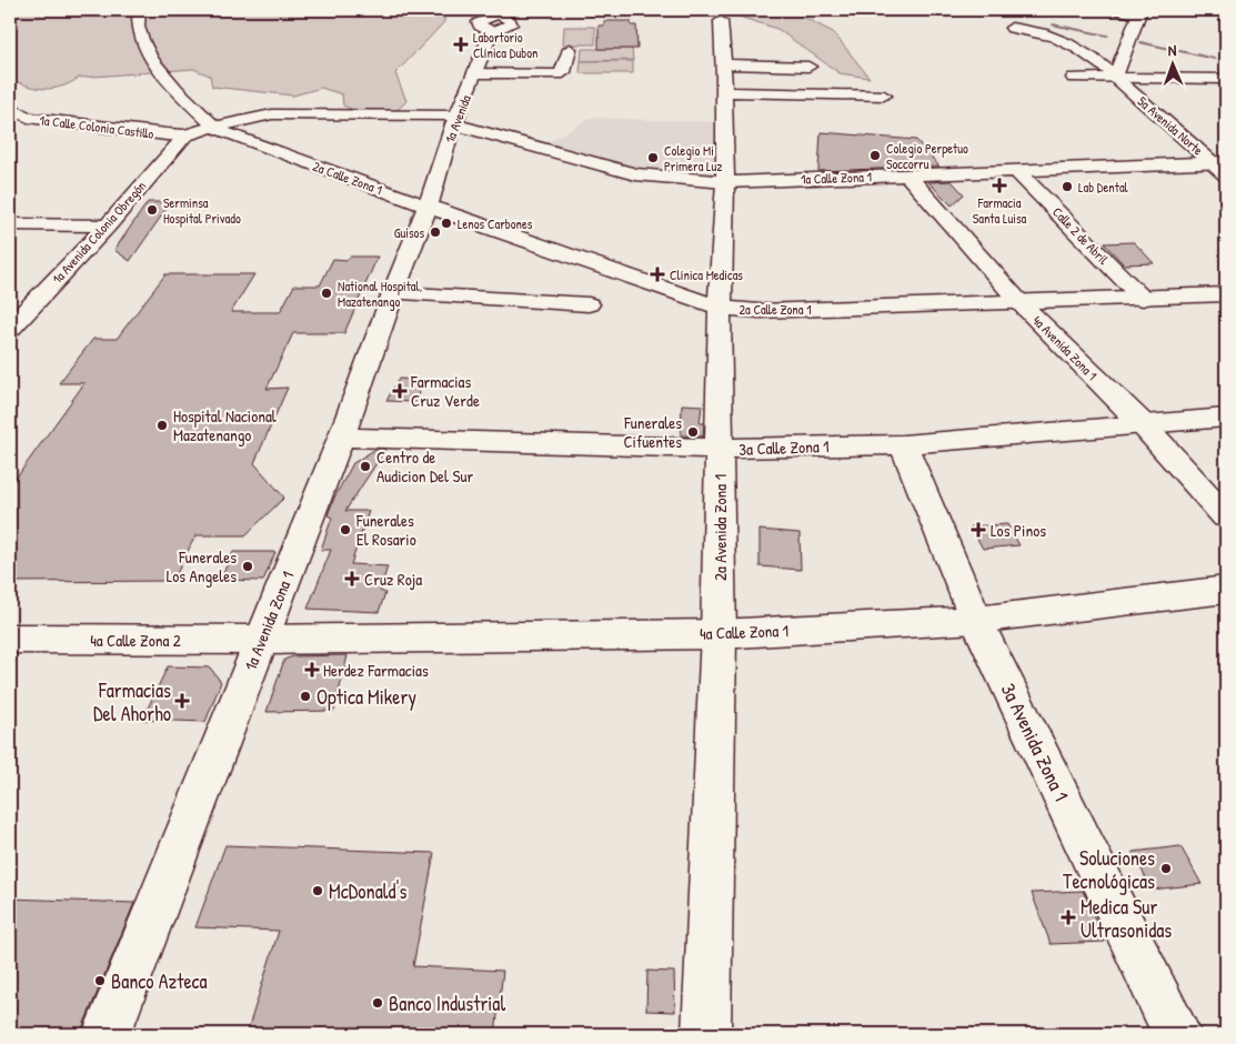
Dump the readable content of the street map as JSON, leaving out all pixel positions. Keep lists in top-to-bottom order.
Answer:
{
  "streets": {
    "street": [
      "1a Avenida",
      "5a Avenida Norte",
      "1a Calle Colonia Castillo",
      "2a Calle Zona 1",
      "1a Calle Zona 1",
      "1a Avenida Colonia Obregón",
      "Calle 2 de Abril",
      "4a Avenida Zona 1",
      "3a Calle Zona 1",
      "2a Avenida Zona 1",
      "1a Avenida Zona 1",
      "4a Calle Zona 1",
      "4a Calle Zona 2",
      "3a Avenida Zona 1"
    ]
  },
  "crossings": [
    ["1a Avenida", "2a Calle Zona 1"],
    ["1a Avenida", "1a Calle Zona 1"],
    ["1a Avenida", "1a Avenida Zona 1"],
    ["5a Avenida Norte", "1a Calle Zona 1"],
    ["1a Calle Colonia Castillo", "1a Calle Zona 1"],
    ["1a Calle Colonia Castillo", "1a Avenida Colonia Obregón"],
    ["2a Calle Zona 1", "1a Calle Zona 1"],
    ["2a Calle Zona 1", "Calle 2 de Abril"],
    ["2a Calle Zona 1", "4a Avenida Zona 1"],
    ["2a Calle Zona 1", "2a Avenida Zona 1"],
    ["2a Calle Zona 1", "1a Avenida Zona 1"],
    ["1a Calle Zona 1", "1a Avenida Colonia Obregón"],
    ["1a Calle Zona 1", "Calle 2 de Abril"],
    ["1a Calle Zona 1", "4a Avenida Zona 1"],
    ["1a Calle Zona 1", "2a Avenida Zona 1"],
    ["4a Avenida Zona 1", "3a Calle Zona 1"],
    ["3a Calle Zona 1", "2a Avenida Zona 1"],
    ["3a Calle Zona 1", "1a Avenida Zona 1"],
    ["3a Calle Zona 1", "3a Avenida Zona 1"],
    ["2a Avenida Zona 1", "4a Calle Zona 1"],
    ["1a Avenida Zona 1", "4a Calle Zona 1"],
    ["1a Avenida Zona 1", "4a Calle Zona 2"],
    ["4a Calle Zona 1", "4a Calle Zona 2"],
    ["4a Calle Zona 1", "3a Avenida Zona 1"]
  ],
  "places": {
    "health": [
      "Labortorio Clínica Dubon",
      "Farmacia Santa Luisa",
      "Clínica Medicas",
      "Farmacias Cruz Verde",
      "Los Pinos",
      "Cruz Roja",
      "Herdez Farmacias",
      "Farmacias Del Ahorho",
      "Medica Sur Ultrasonidas"
    ],
    "other": [
      "Colegio Perpetuo Soccorru",
      "Colegio Mi Primera Luz",
      "Lab Dental",
      "Serminsa Hospital Privado",
      "Lenos Carbones",
      "Guisos",
      "National Hospital, Mazatenango",
      "Hospital Nacional Mazatenango",
      "Funerales Cifuentes",
      "Centro de Audicion Del Sur",
      "Funerales El Rosario",
      "Funerales Los Angeles",
      "Optica Mikery",
      "Soluciones Tecnológicas",
      "McDonald's",
      "Banco Azteca",
      "Banco Industrial"
    ]
  },
  "north": "top"
}
